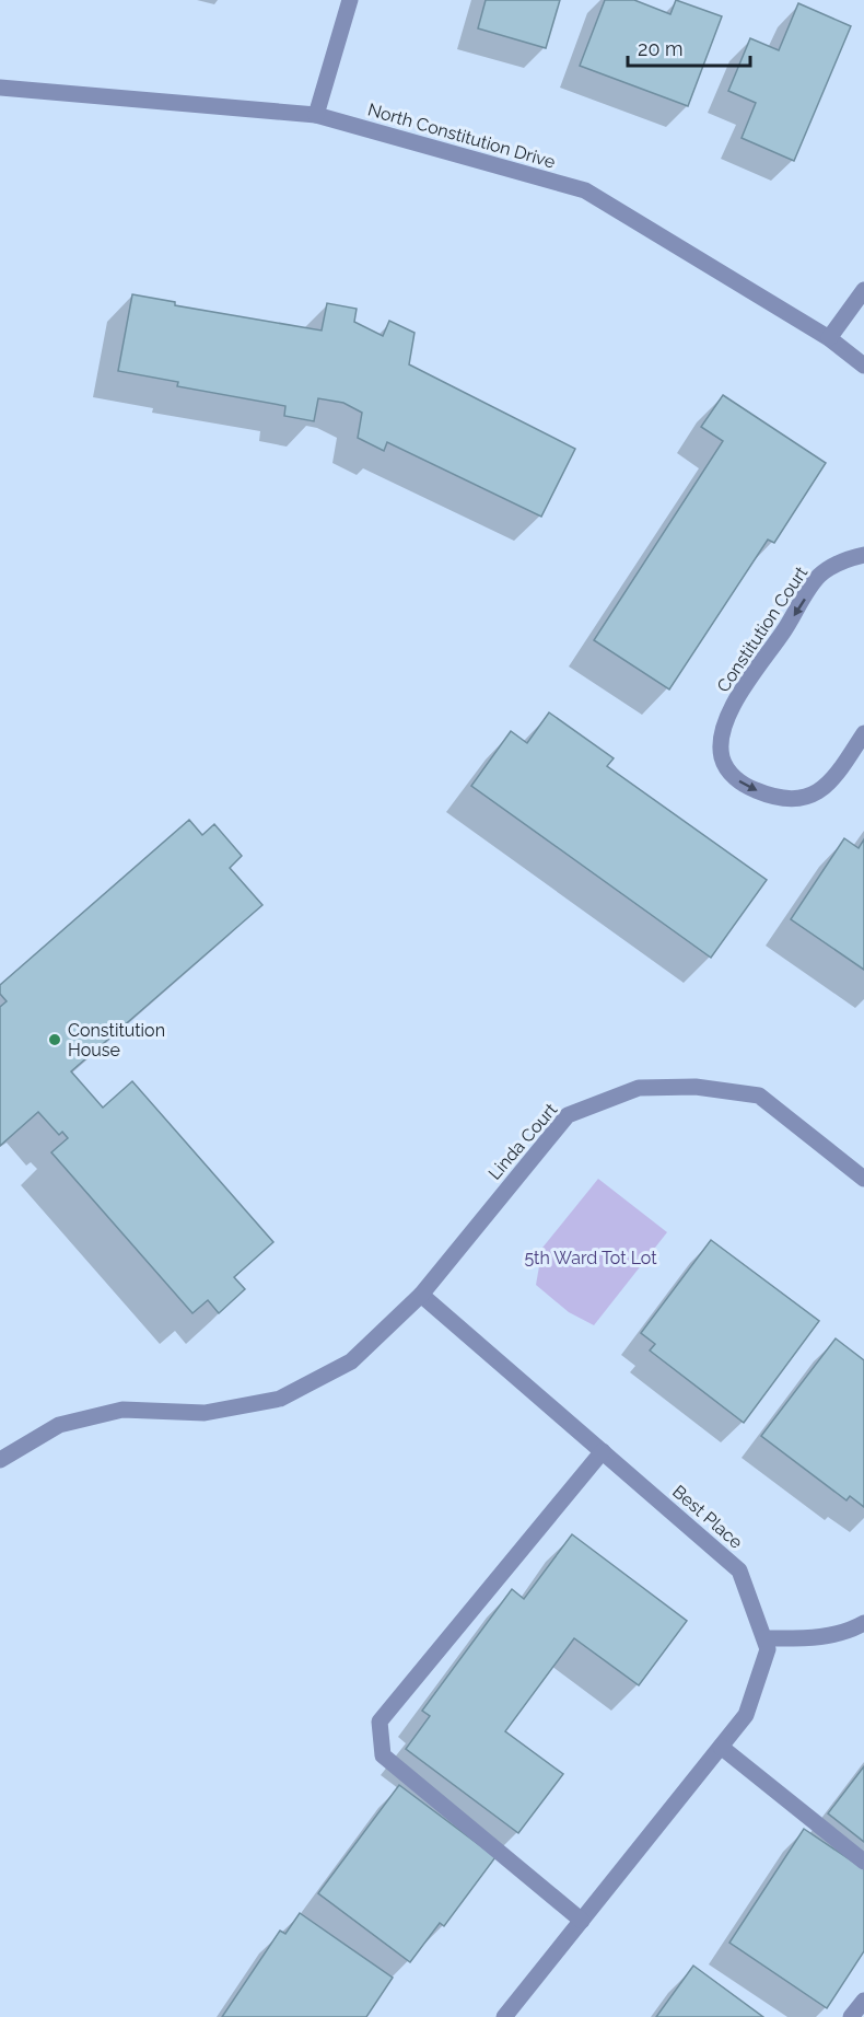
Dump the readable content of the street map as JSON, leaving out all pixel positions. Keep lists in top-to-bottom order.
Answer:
{
  "streets": {
    "street": [
      "North Constitution Drive",
      "Constitution Court",
      "Linda Court",
      "Best Place"
    ]
  },
  "crossings": [
    ["Linda Court", "Best Place"]
  ],
  "parks": ["5th Ward Tot Lot"],
  "places": ["Constitution House"],
  "scale_bar": "20 m"
}
